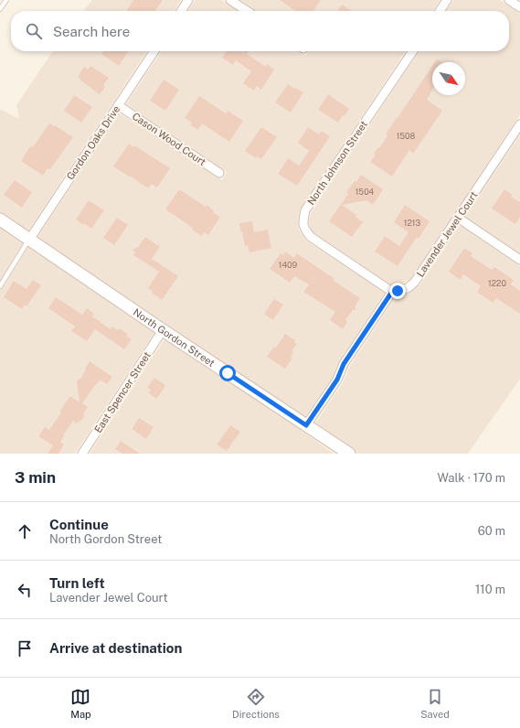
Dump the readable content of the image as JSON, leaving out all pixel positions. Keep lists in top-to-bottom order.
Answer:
{
  "streets": {
    "street": [
      "Cason Wood Court",
      "Gordon Oaks Drive",
      "North Johnson Street",
      "Lavender Jewel Court",
      "North Gordon Street",
      "East Spencer Street"
    ]
  },
  "crossings": [
    ["Cason Wood Court", "Gordon Oaks Drive"],
    ["Gordon Oaks Drive", "North Gordon Street"],
    ["North Johnson Street", "Lavender Jewel Court"],
    ["North Gordon Street", "East Spencer Street"]
  ],
  "house_numbers": [
    "1508",
    "1504",
    "1213",
    "1409",
    "1220"
  ],
  "north": "bottom right",
  "page": {
    "search": "Search here",
    "heading": ["3 min", "Walk · 170 m"],
    "list": [
      ["Continue", "North Gordon Street", "60 m"],
      ["Turn left", "Lavender Jewel Court", "110 m"],
      "Arrive at destination"
    ],
    "nav": ["Map", "Directions", "Saved"]
  }
}
